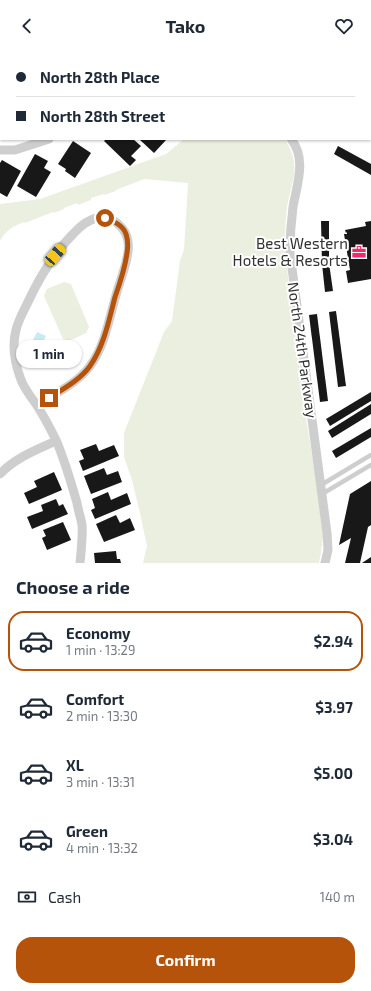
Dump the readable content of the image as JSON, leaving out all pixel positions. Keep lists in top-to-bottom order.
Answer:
{
  "streets": {
    "street": ["North 24th Parkway"]
  },
  "places": {
    "office": ["Best Western Hotels & Resorts"]
  },
  "page": {
    "header": "Tako",
    "banner": ["North 28th Place", "North 28th Street"],
    "bubble": "1 min",
    "heading": "Choose a ride",
    "list": [
      {
        "name": "Economy",
        "note": "1 min · 13:29",
        "value": "$2.94"
      },
      {
        "name": "Comfort",
        "note": "2 min · 13:30",
        "value": "$3.97"
      },
      {
        "name": "XL",
        "note": "3 min · 13:31",
        "value": "$5.00"
      },
      {
        "name": "Green",
        "note": "4 min · 13:32",
        "value": "$3.04"
      }
    ],
    "pay": ["Cash", "140 m"],
    "buttons": "Confirm"
  }
}
